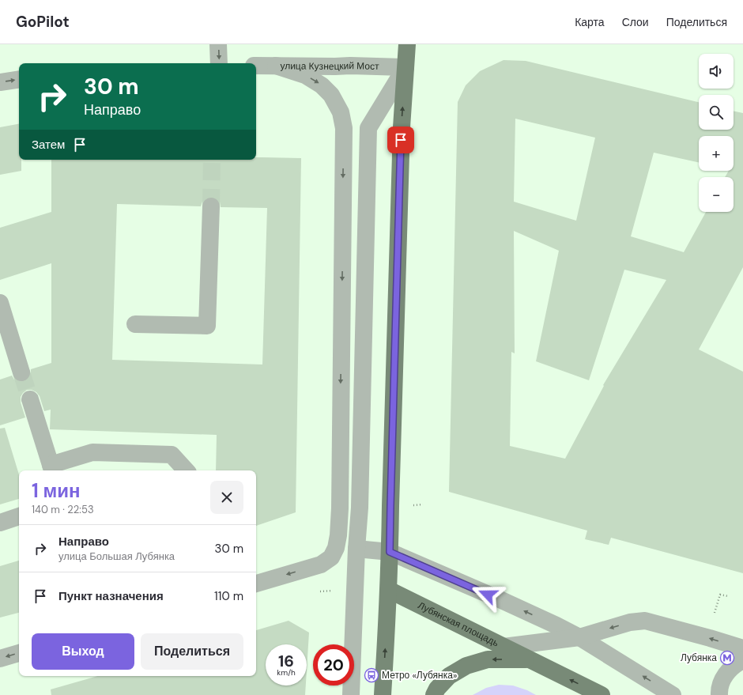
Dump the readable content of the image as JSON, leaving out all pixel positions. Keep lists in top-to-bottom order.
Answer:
{
  "streets": {
    "main road": ["Лубянская площадь"],
    "street": ["улица Кузнецкий Мост"]
  },
  "one_way": ["Лубянская площадь"],
  "places": {
    "metro station": ["Лубянка"],
    "bus stop": ["Метро «Лубянка»"]
  },
  "page": {
    "header": "GoPilot",
    "nav": ["Карта", "Слои", "Поделиться"],
    "map_buttons": ["+", "−"],
    "turn": ["30 m", "Направо"],
    "then": "Затем",
    "heading": ["1 мин", "140 m · 22:53"],
    "list": [
      {
        "name": "Направо",
        "note": "улица Большая Лубянка",
        "value": "30 m"
      },
      {
        "name": "Пункт назначения",
        "value": "110 m"
      }
    ],
    "buttons": ["Выход", "Поделиться"],
    "speed": "16 km/h",
    "limit": "20"
  }
}
